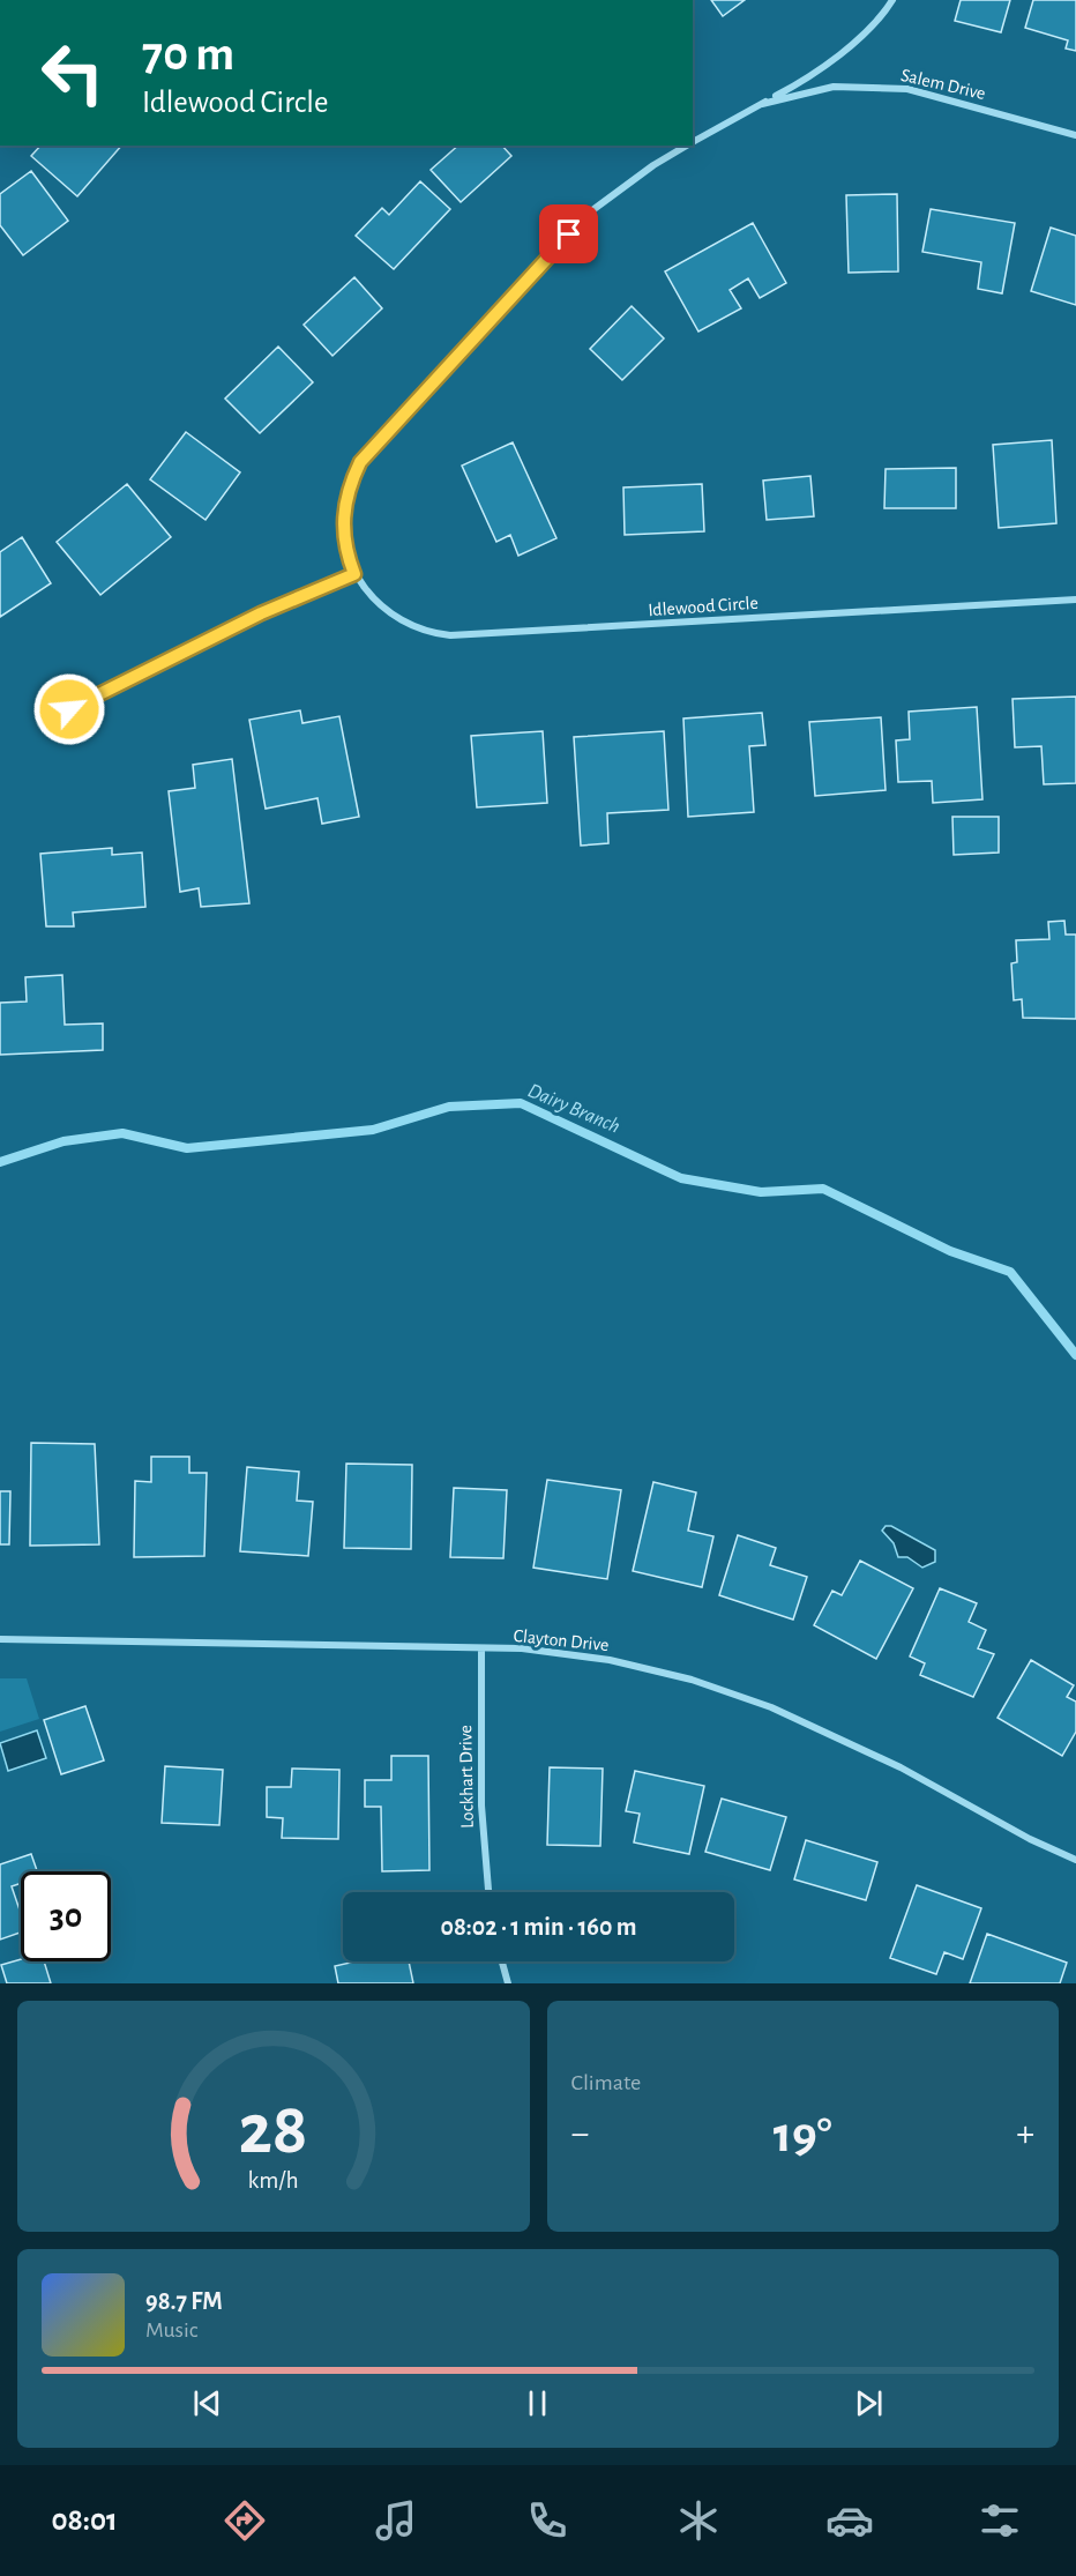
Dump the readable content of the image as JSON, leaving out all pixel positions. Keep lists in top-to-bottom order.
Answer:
{
  "streets": {
    "street": [
      "Salem Drive",
      "Idlewood Circle",
      "Clayton Drive",
      "Lockhart Drive"
    ]
  },
  "crossings": [
    ["Salem Drive", "Idlewood Circle"],
    ["Clayton Drive", "Lockhart Drive"]
  ],
  "water": ["Dairy Branch"],
  "page": {
    "turn": ["70 m", "Idlewood Circle"],
    "limit": "30",
    "trip": "08:02 · 1 min · 160 m",
    "tile": "Climate",
    "heat": ["−", "19°", "+"],
    "song": ["98.7 FM", "Music"],
    "tabs": "08:01",
    "gauge": ["28", "km/h"]
  }
}
